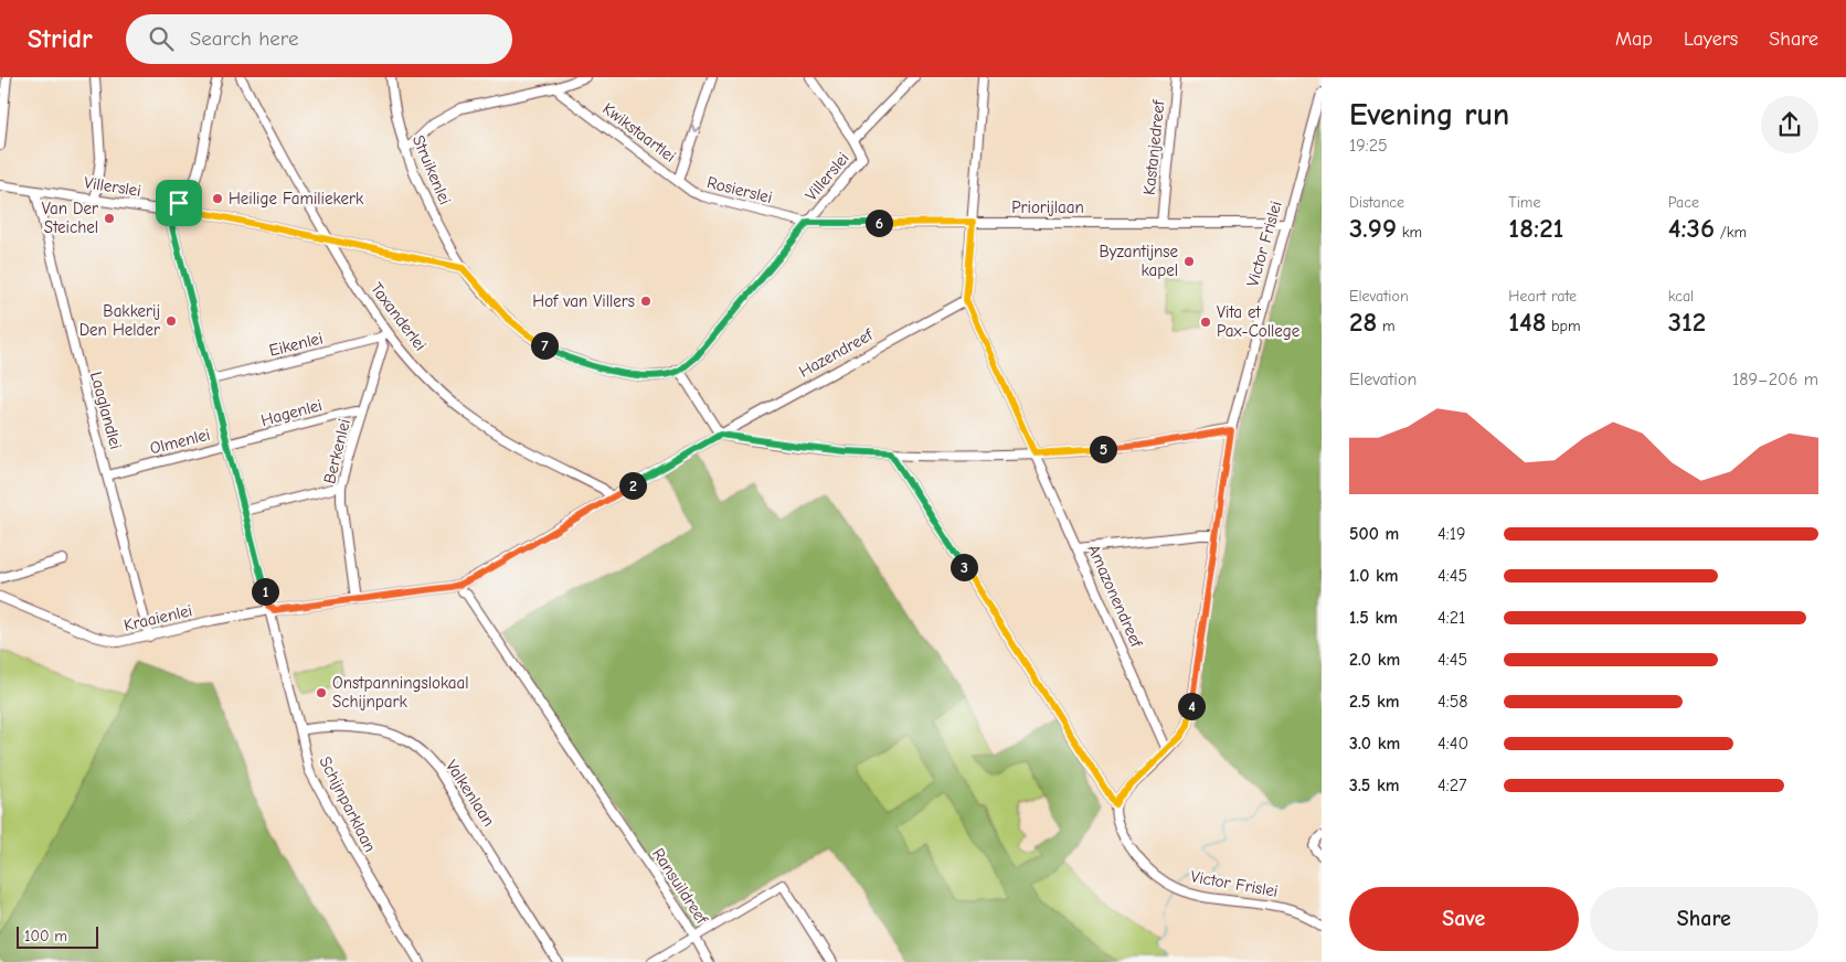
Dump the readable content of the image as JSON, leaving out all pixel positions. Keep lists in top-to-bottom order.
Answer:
{
  "streets": {
    "street": [
      "Kwikstaartlei",
      "Kastanjedreef",
      "Struikenlei",
      "Villerslei",
      "Rosierslei",
      "Priorijlaan",
      "Victor Frislei",
      "Taxanderlei",
      "Eikenlei",
      "Hazendreef",
      "Laaglandlei",
      "Hagenlei",
      "Olmenlei",
      "Berkenlei",
      "Amazonendreef",
      "Kraaienlei",
      "Valkenlaan",
      "Schijnparklaan",
      "Ransuildreef"
    ]
  },
  "crossings": [
    ["Kwikstaartlei", "Rosierslei"],
    ["Kastanjedreef", "Priorijlaan"],
    ["Villerslei", "Rosierslei"],
    ["Villerslei", "Priorijlaan"],
    ["Villerslei", "Laaglandlei"],
    ["Villerslei", "Schijnparklaan"],
    ["Rosierslei", "Priorijlaan"],
    ["Priorijlaan", "Victor Frislei"],
    ["Victor Frislei", "Amazonendreef"],
    ["Taxanderlei", "Eikenlei"],
    ["Taxanderlei", "Hazendreef"],
    ["Taxanderlei", "Berkenlei"],
    ["Eikenlei", "Berkenlei"],
    ["Eikenlei", "Schijnparklaan"],
    ["Hazendreef", "Amazonendreef"],
    ["Hazendreef", "Kraaienlei"],
    ["Hazendreef", "Ransuildreef"],
    ["Laaglandlei", "Olmenlei"],
    ["Laaglandlei", "Kraaienlei"],
    ["Hagenlei", "Olmenlei"],
    ["Hagenlei", "Berkenlei"],
    ["Hagenlei", "Schijnparklaan"],
    ["Olmenlei", "Schijnparklaan"],
    ["Berkenlei", "Kraaienlei"],
    ["Kraaienlei", "Schijnparklaan"],
    ["Kraaienlei", "Ransuildreef"],
    ["Valkenlaan", "Schijnparklaan"]
  ],
  "places": [
    "Heilige Familiekerk",
    "Van Der Steichel",
    "Byzantijnse kapel",
    "Hof van Villers",
    "Bakkerij Den Helder",
    "Vita et Pax-College",
    "Onstpanningslokaal Schijnpark"
  ],
  "scale_bar": "100 m",
  "page": {
    "header": "Stridr",
    "search": "Search here",
    "nav": ["Map", "Layers", "Share"],
    "heading": ["Evening run", "19:25"],
    "stats": [
      ["Distance", "3.99 km"],
      ["Time", "18:21"],
      ["Pace", "4:36 /km"],
      ["Elevation", "28 m"],
      ["Heart rate", "148 bpm"],
      ["kcal", "312"]
    ],
    "pins": [
      "6",
      "7",
      "5",
      "2",
      "3",
      "1",
      "4"
    ],
    "chart": ["Elevation", "189–206 m"],
    "list": [
      {
        "name": "500 m",
        "note": "4:19"
      },
      {
        "name": "1.0 km",
        "note": "4:45"
      },
      {
        "name": "1.5 km",
        "note": "4:21"
      },
      {
        "name": "2.0 km",
        "note": "4:45"
      },
      {
        "name": "2.5 km",
        "note": "4:58"
      },
      {
        "name": "3.0 km",
        "note": "4:40"
      },
      {
        "name": "3.5 km",
        "note": "4:27"
      }
    ],
    "buttons": ["Save", "Share"],
    "scale": "100 m"
  }
}
